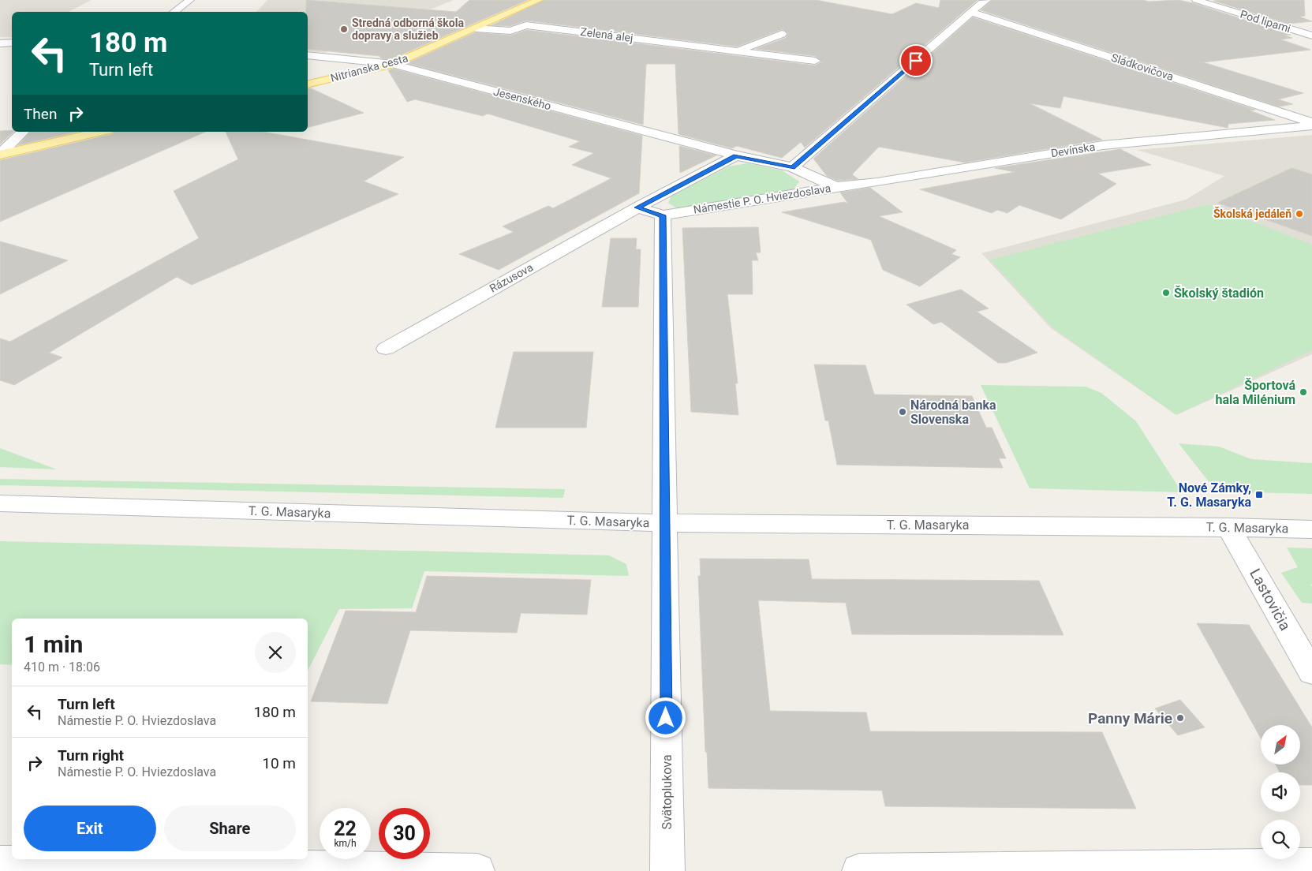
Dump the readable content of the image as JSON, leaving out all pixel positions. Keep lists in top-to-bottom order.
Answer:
{
  "streets": {
    "main road": ["Nitrianska cesta"],
    "street": [
      "Pod lipami",
      "Zelená alej",
      "Sládkovičova",
      "Jesenského",
      "Devínska",
      "Námestie P. O. Hviezdoslava",
      "Rázusova",
      "T. G. Masaryka",
      "Lastovičia",
      "Svätoplukova"
    ]
  },
  "crossings": [
    ["Zelená alej", "Nitrianska cesta"],
    ["Nitrianska cesta", "Jesenského"],
    ["Jesenského", "Námestie P. O. Hviezdoslava"],
    ["Devínska", "Námestie P. O. Hviezdoslava"],
    ["Námestie P. O. Hviezdoslava", "Rázusova"],
    ["Námestie P. O. Hviezdoslava", "Svätoplukova"],
    ["T. G. Masaryka", "Lastovičia"],
    ["T. G. Masaryka", "Svätoplukova"]
  ],
  "places": {
    "other": [
      "Stredná odborná škola dopravy a služieb",
      "Školská jedáleň",
      "Školský štadión",
      "Športová hala Milénium",
      "Národná banka Slovenska",
      "Panny Márie"
    ],
    "transit": ["Nové Zámky, T. G. Masaryka"]
  },
  "north": "top right",
  "page": {
    "turn": ["180 m", "Turn left"],
    "then": "Then",
    "heading": ["1 min", "410 m · 18:06"],
    "list": [
      {
        "name": "Turn left",
        "note": "Námestie P. O. Hviezdoslava",
        "value": "180 m"
      },
      {
        "name": "Turn right",
        "note": "Námestie P. O. Hviezdoslava",
        "value": "10 m"
      }
    ],
    "buttons": ["Exit", "Share"],
    "speed": "22 km/h",
    "limit": "30"
  }
}
